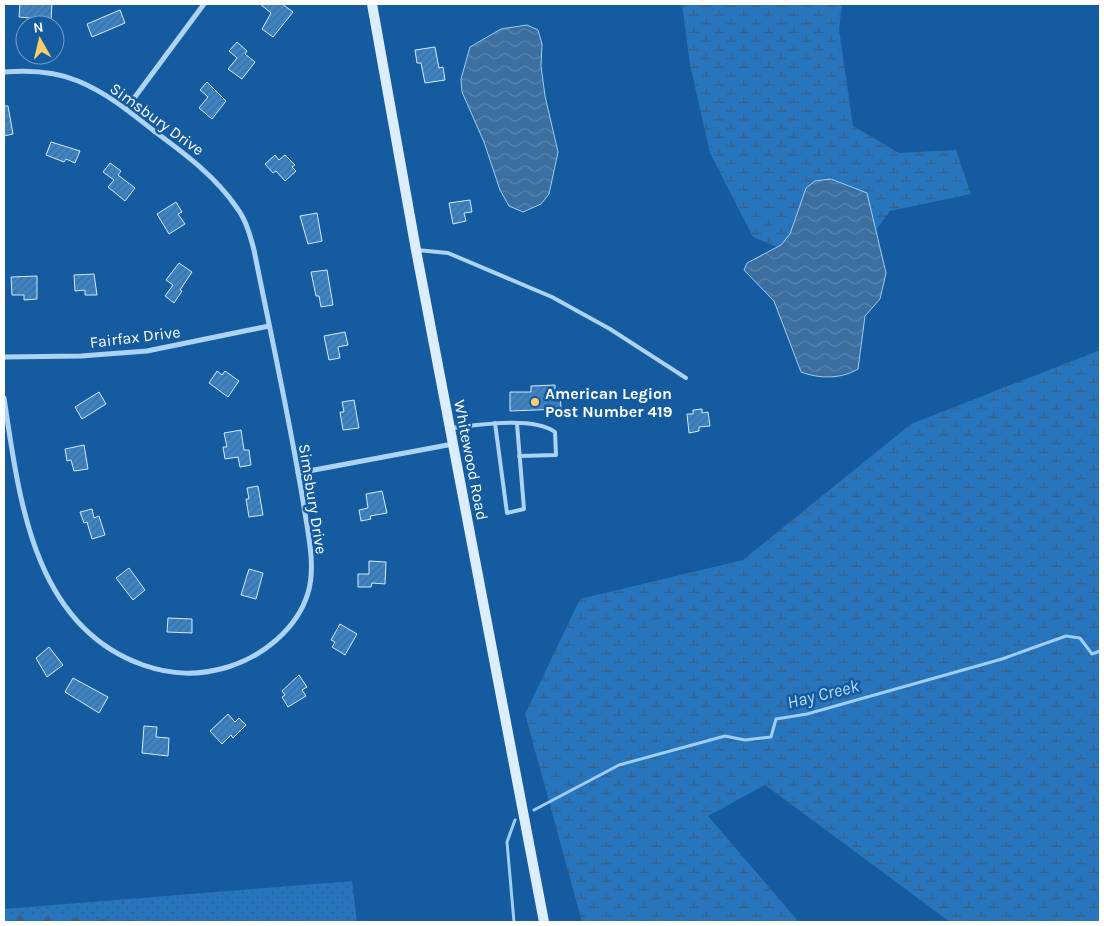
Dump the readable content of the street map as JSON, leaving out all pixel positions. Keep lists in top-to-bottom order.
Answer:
{
  "streets": {
    "street": ["Simsbury Drive", "Fairfax Drive", "Whitewood Road"]
  },
  "crossings": [
    ["Simsbury Drive", "Fairfax Drive"]
  ],
  "water": ["Hay Creek"],
  "places": ["American Legion Post Number 419"],
  "north": "top"
}
